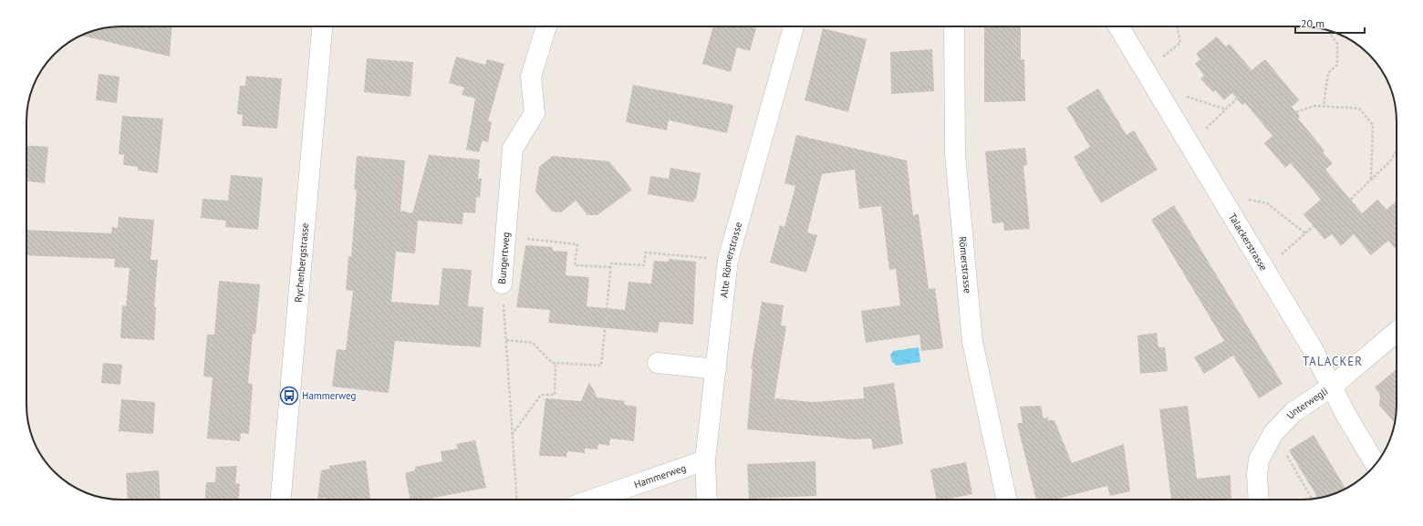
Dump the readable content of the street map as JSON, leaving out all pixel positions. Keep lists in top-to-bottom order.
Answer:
{
  "streets": {
    "street": [
      "Talackerstrasse",
      "Bungertweg",
      "Alte Römerstrasse",
      "Rychenbergstrasse",
      "Römerstrasse",
      "Unterwegli",
      "Hammerweg"
    ]
  },
  "crossings": [
    ["Talackerstrasse", "Unterwegli"],
    ["Alte Römerstrasse", "Hammerweg"]
  ],
  "districts": ["TALACKER"],
  "places": {
    "bus stop": ["Hammerweg"]
  },
  "scale_bar": "20 m"
}
